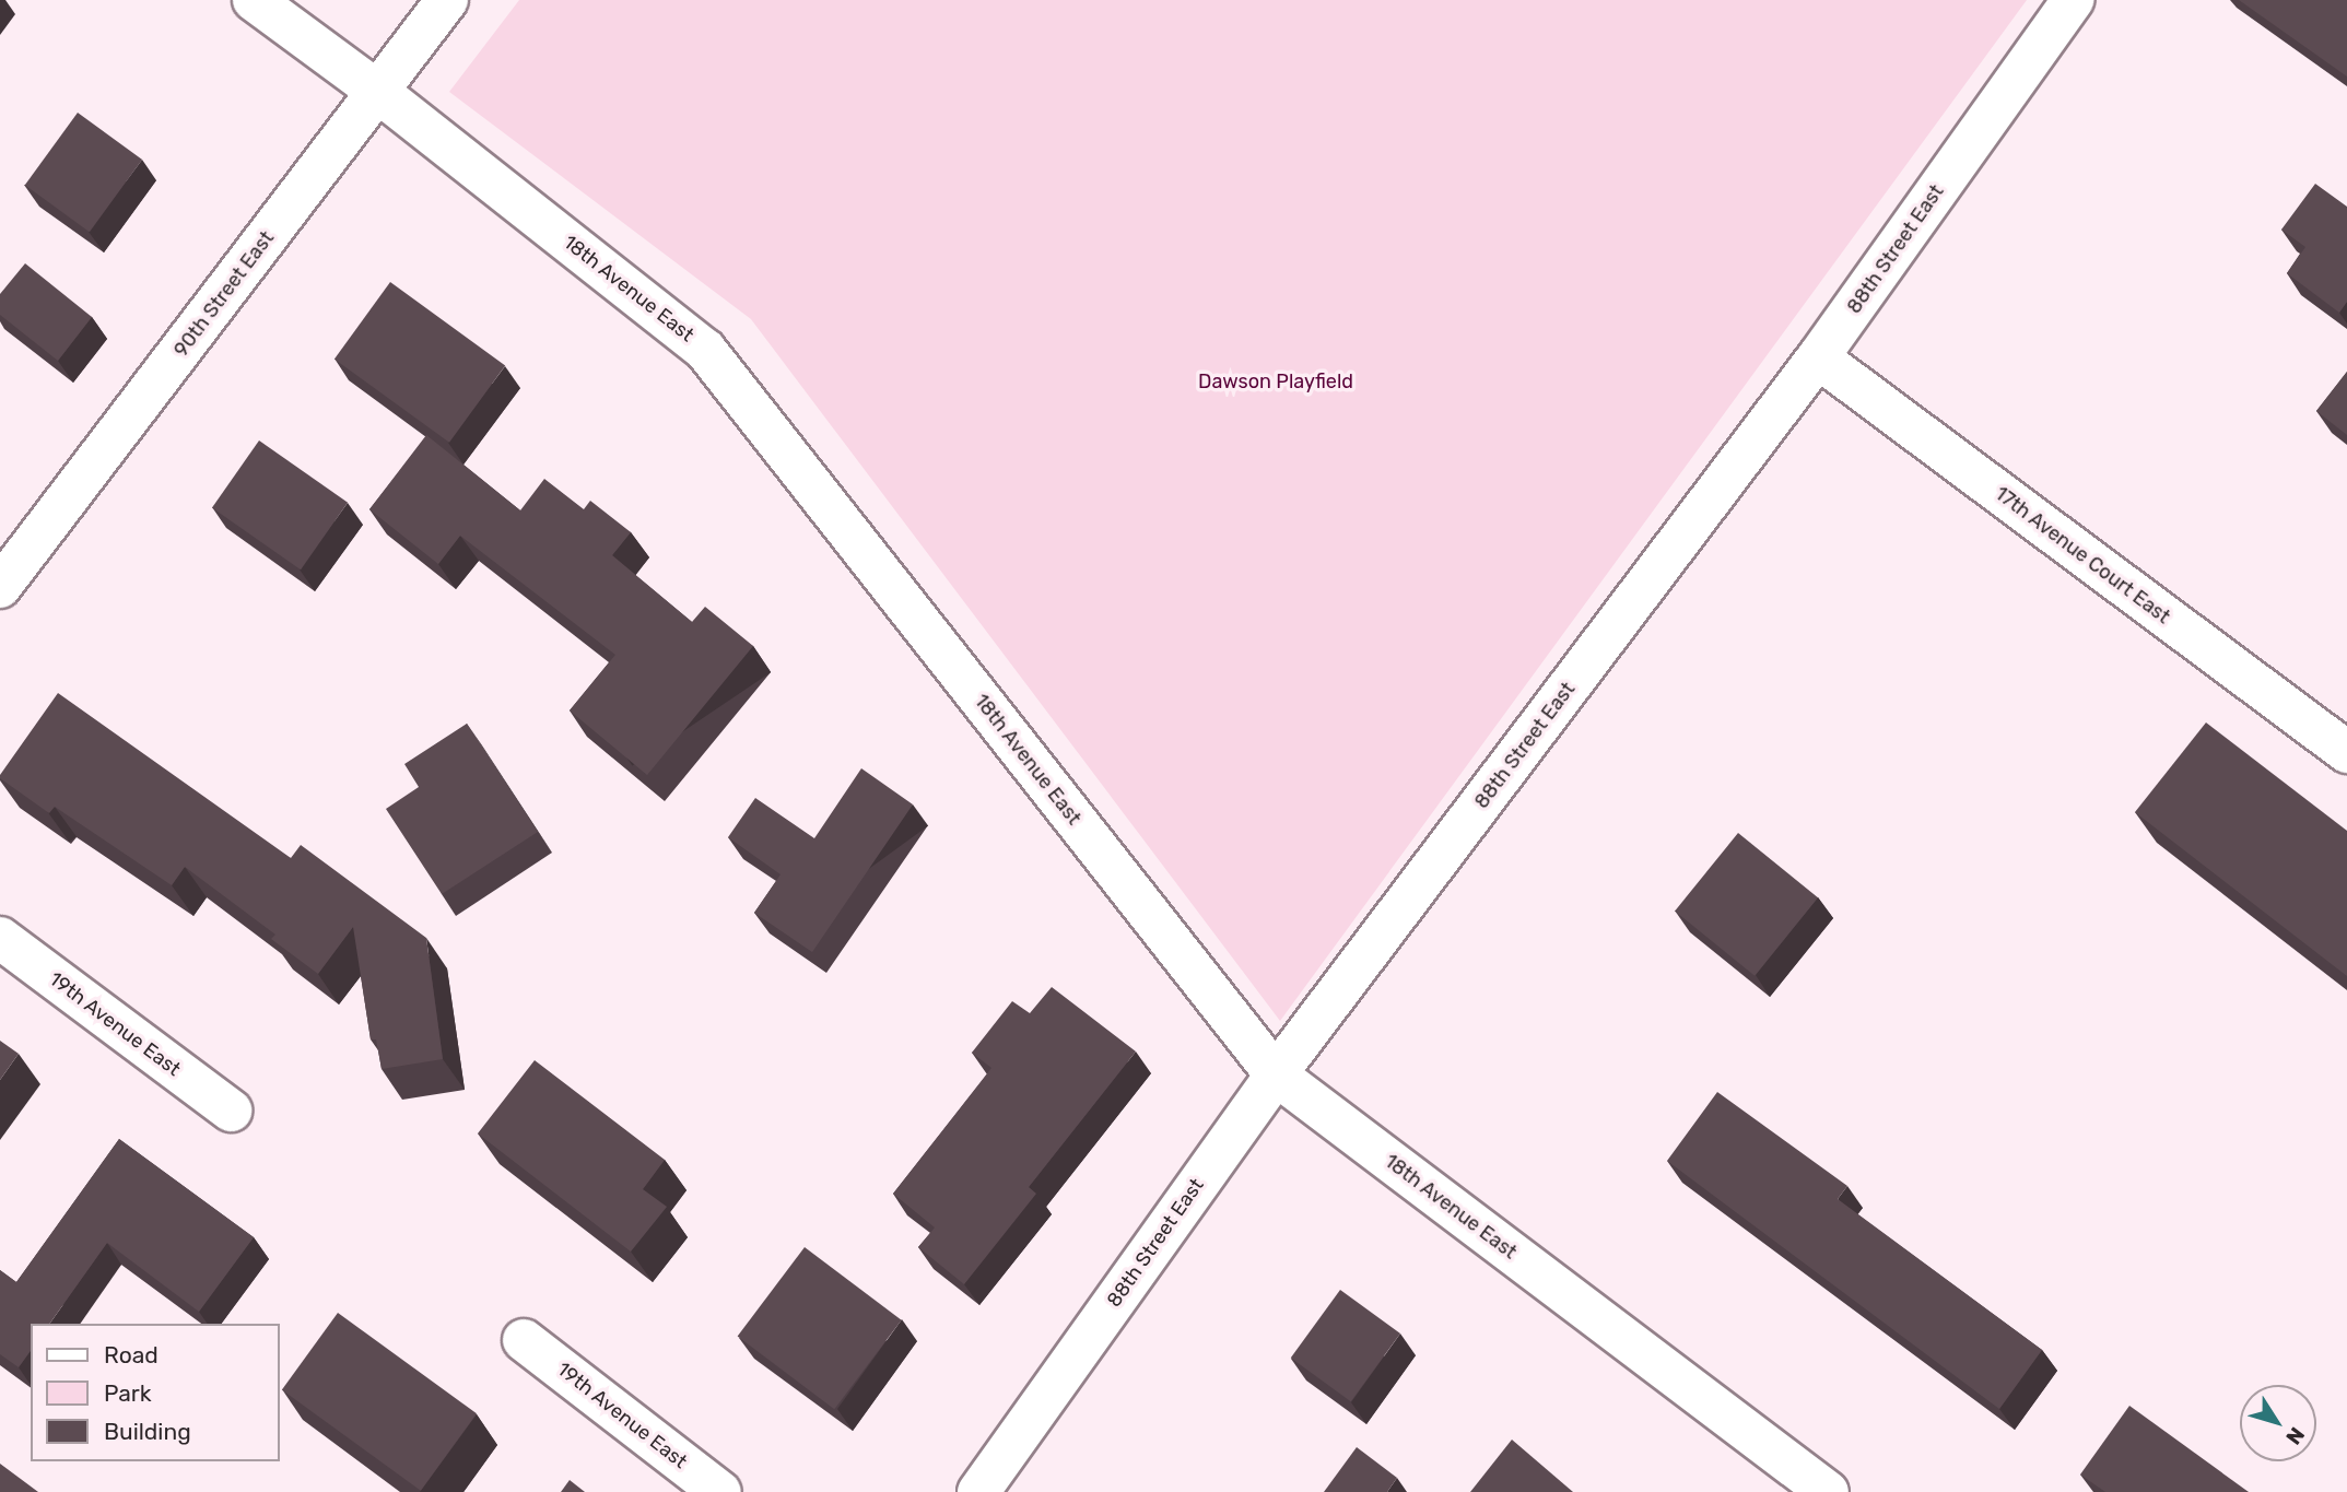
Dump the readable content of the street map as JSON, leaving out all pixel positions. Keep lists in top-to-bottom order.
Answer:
{
  "streets": {
    "street": [
      "88th Street East",
      "18th Avenue East",
      "90th Street East",
      "17th Avenue Court East",
      "19th Avenue East"
    ]
  },
  "crossings": [
    ["88th Street East", "18th Avenue East"],
    ["88th Street East", "17th Avenue Court East"],
    ["18th Avenue East", "90th Street East"]
  ],
  "parks": ["Dawson Playfield"],
  "legend": ["Road", "Park", "Building"],
  "north": "bottom right"
}
